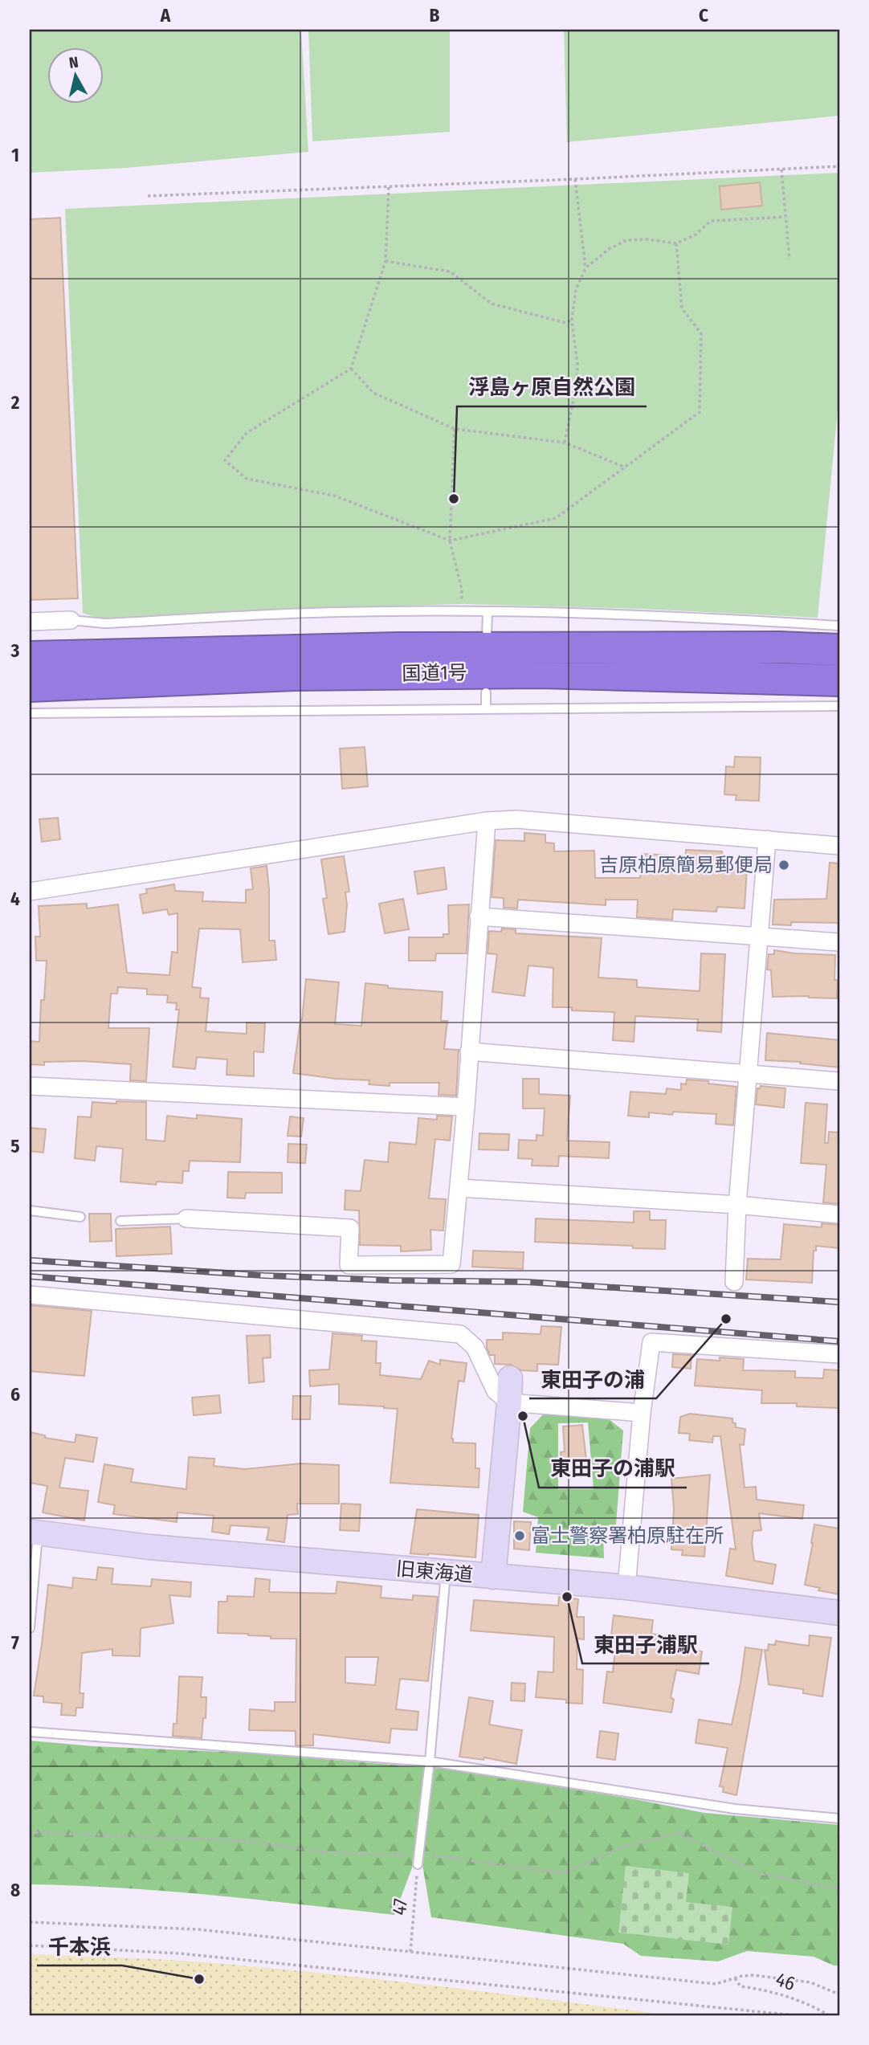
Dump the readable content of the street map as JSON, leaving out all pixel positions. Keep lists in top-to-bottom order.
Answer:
{
  "streets": {
    "highway": ["国道1号"],
    "main road": ["旧東海道"],
    "path": ["47", "46"]
  },
  "places": [
    "浮島ヶ原自然公園",
    "吉原柏原簡易郵便局",
    "東田子の浦",
    "東田子の浦駅",
    "富士警察署柏原駐在所",
    "東田子浦駅",
    "千本浜"
  ],
  "north": "top",
  "grid": {
    "columns": ["A", "B", "C"],
    "rows": [
      "1",
      "2",
      "3",
      "4",
      "5",
      "6",
      "7",
      "8"
    ]
  }
}
